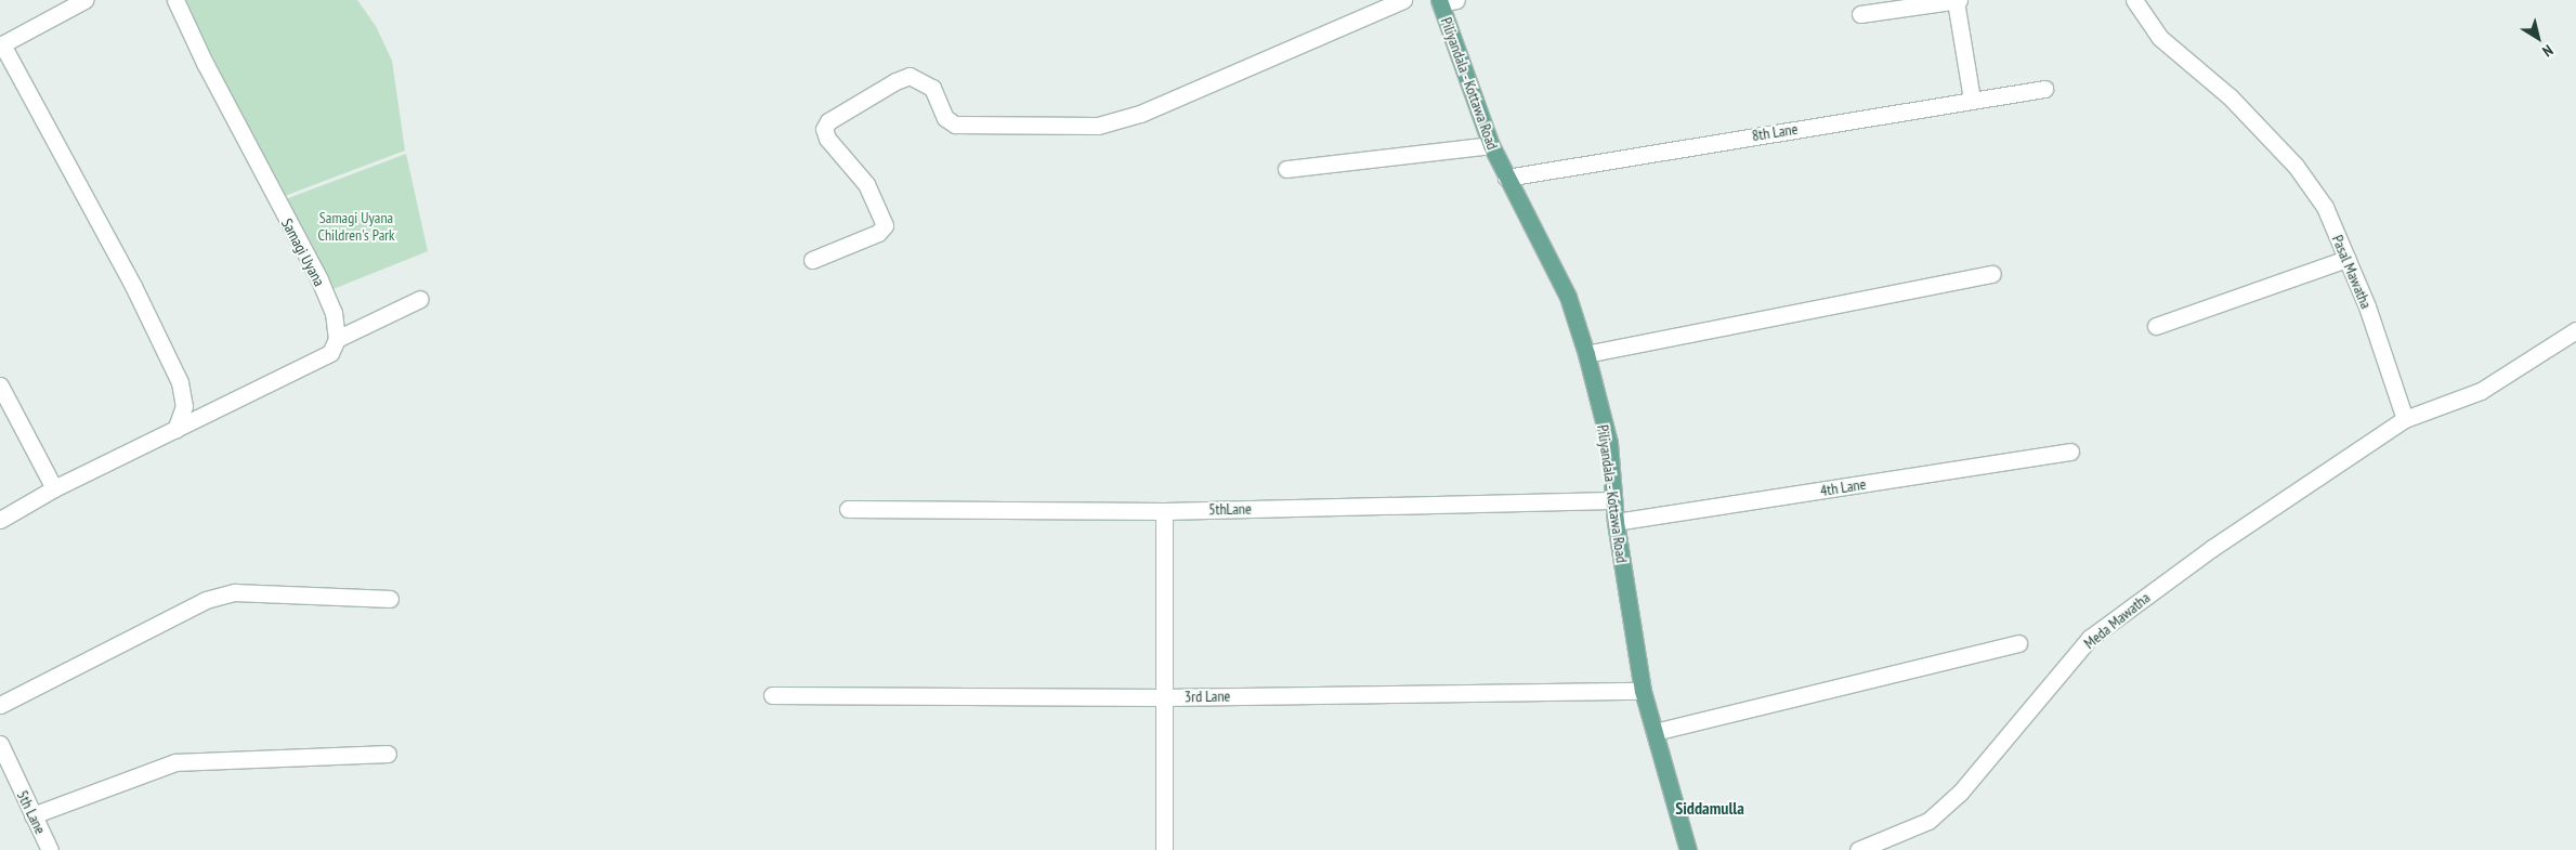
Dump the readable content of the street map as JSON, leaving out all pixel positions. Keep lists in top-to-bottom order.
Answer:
{
  "streets": {
    "main road": ["Piliyandala - Kottawa Road"],
    "street": [
      "8th Lane",
      "Samagi Uyana",
      "Pasal Mawatha",
      "4th Lane",
      "5thLane",
      "Meda Mawatha",
      "3rd Lane",
      "5th Lane"
    ]
  },
  "crossings": [
    ["Piliyandala - Kottawa Road", "8th Lane"],
    ["Piliyandala - Kottawa Road", "4th Lane"],
    ["Piliyandala - Kottawa Road", "5thLane"],
    ["Piliyandala - Kottawa Road", "3rd Lane"],
    ["Pasal Mawatha", "Meda Mawatha"]
  ],
  "districts": ["Siddamulla"],
  "parks": ["Samagi Uyana Children's Park"],
  "north": "bottom right"
}
